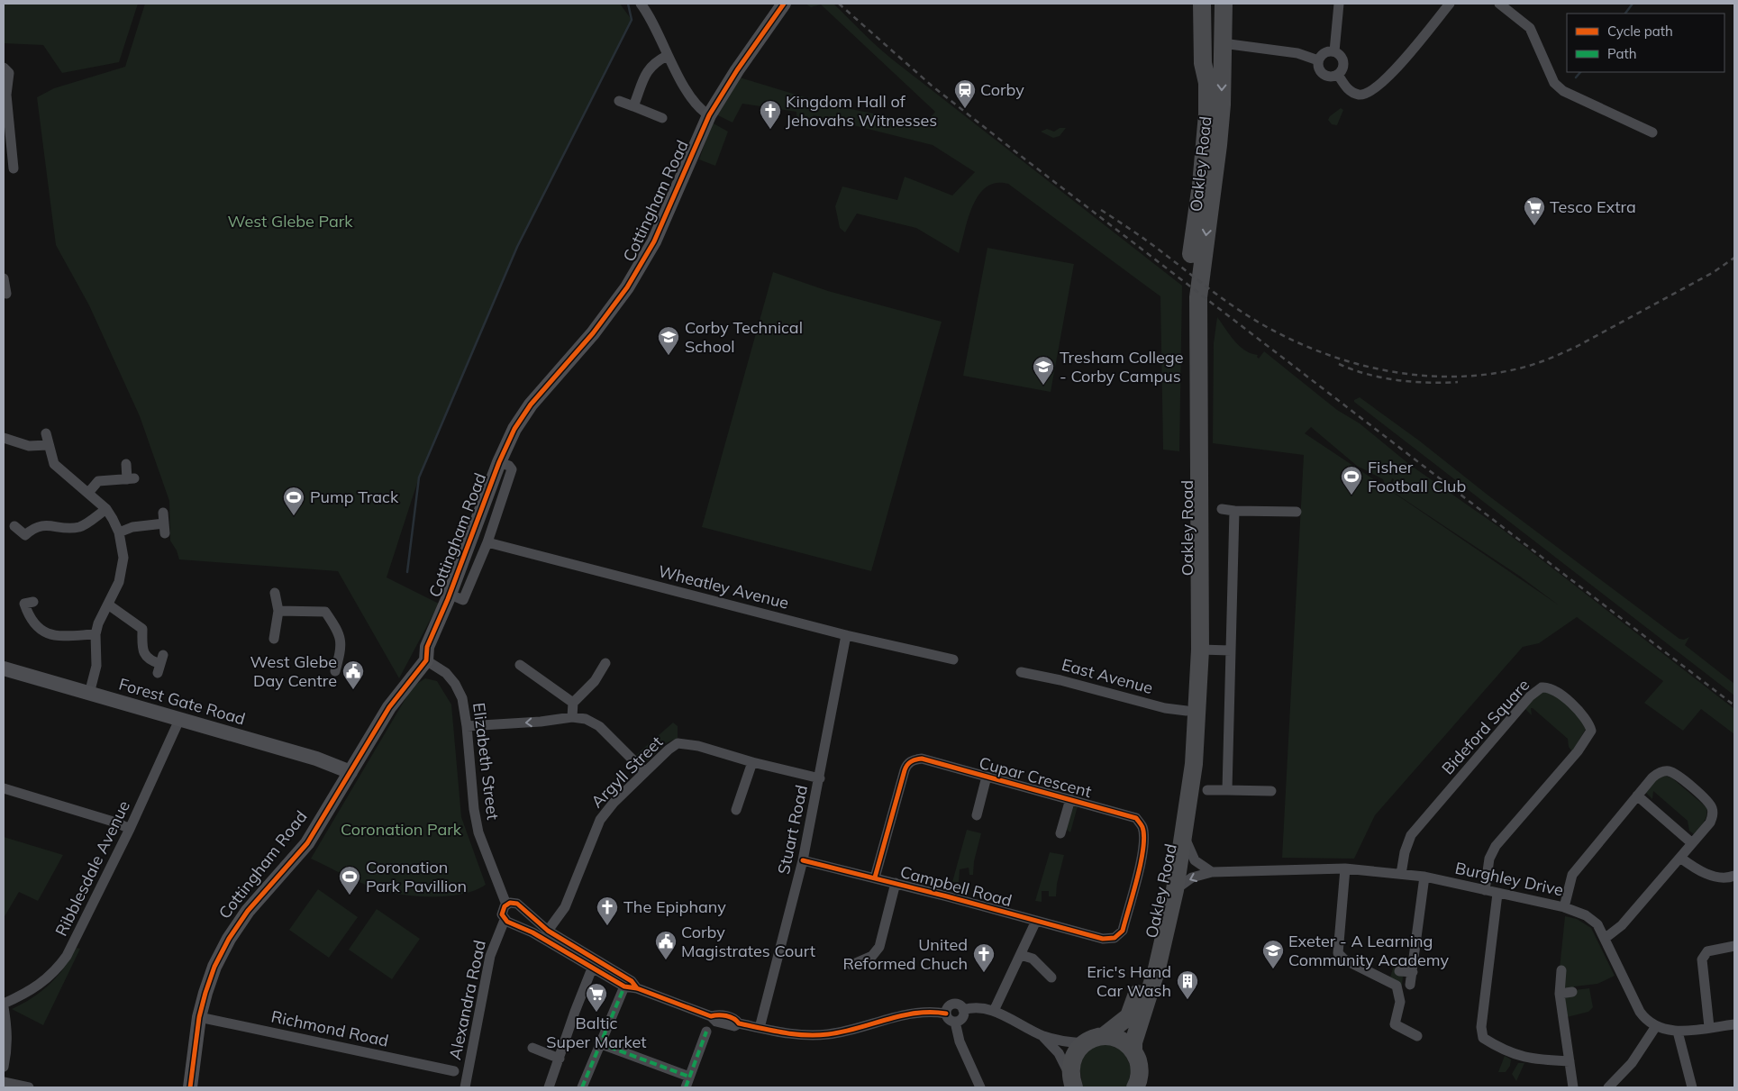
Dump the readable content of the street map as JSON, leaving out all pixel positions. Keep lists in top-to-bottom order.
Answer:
{
  "streets": {
    "highway": ["Oakley Road"],
    "street": [
      "Cottingham Road",
      "Wheatley Avenue",
      "East Avenue",
      "Forest Gate Road",
      "Bideford Square",
      "Elizabeth Street",
      "Argyll Street",
      "Cupar Crescent",
      "Stuart Road",
      "Ribblesdale Avenue",
      "Burghley Drive",
      "Campbell Road",
      "Alexandra Road",
      "Richmond Road"
    ]
  },
  "crossings": [
    ["Oakley Road", "East Avenue"],
    ["Oakley Road", "Burghley Drive"],
    ["Cottingham Road", "Forest Gate Road"],
    ["Cottingham Road", "Elizabeth Street"],
    ["Cottingham Road", "Richmond Road"],
    ["Wheatley Avenue", "Stuart Road"],
    ["Forest Gate Road", "Ribblesdale Avenue"],
    ["Bideford Square", "Burghley Drive"],
    ["Elizabeth Street", "Alexandra Road"],
    ["Argyll Street", "Stuart Road"],
    ["Cupar Crescent", "Campbell Road"],
    ["Stuart Road", "Campbell Road"]
  ],
  "parks": ["West Glebe Park", "Coronation Park"],
  "places": {
    "station": ["Corby"],
    "church": ["Kingdom Hall of Jehovahs Witnesses", "The Epiphany", "United Reformed Chuch"],
    "supermarket": ["Tesco Extra", "Baltic Super Market"],
    "school or university": ["Corby Technical School", "Tresham College - Corby Campus", "Exeter - A Learning Community Academy"],
    "sports": ["Fisher Football Club", "Pump Track", "Coronation Park Pavillion"],
    "public building": ["West Glebe Day Centre", "Corby Magistrates Court"],
    "building": ["Eric's Hand Car Wash"]
  },
  "legend": ["Cycle path", "Path"]
}
